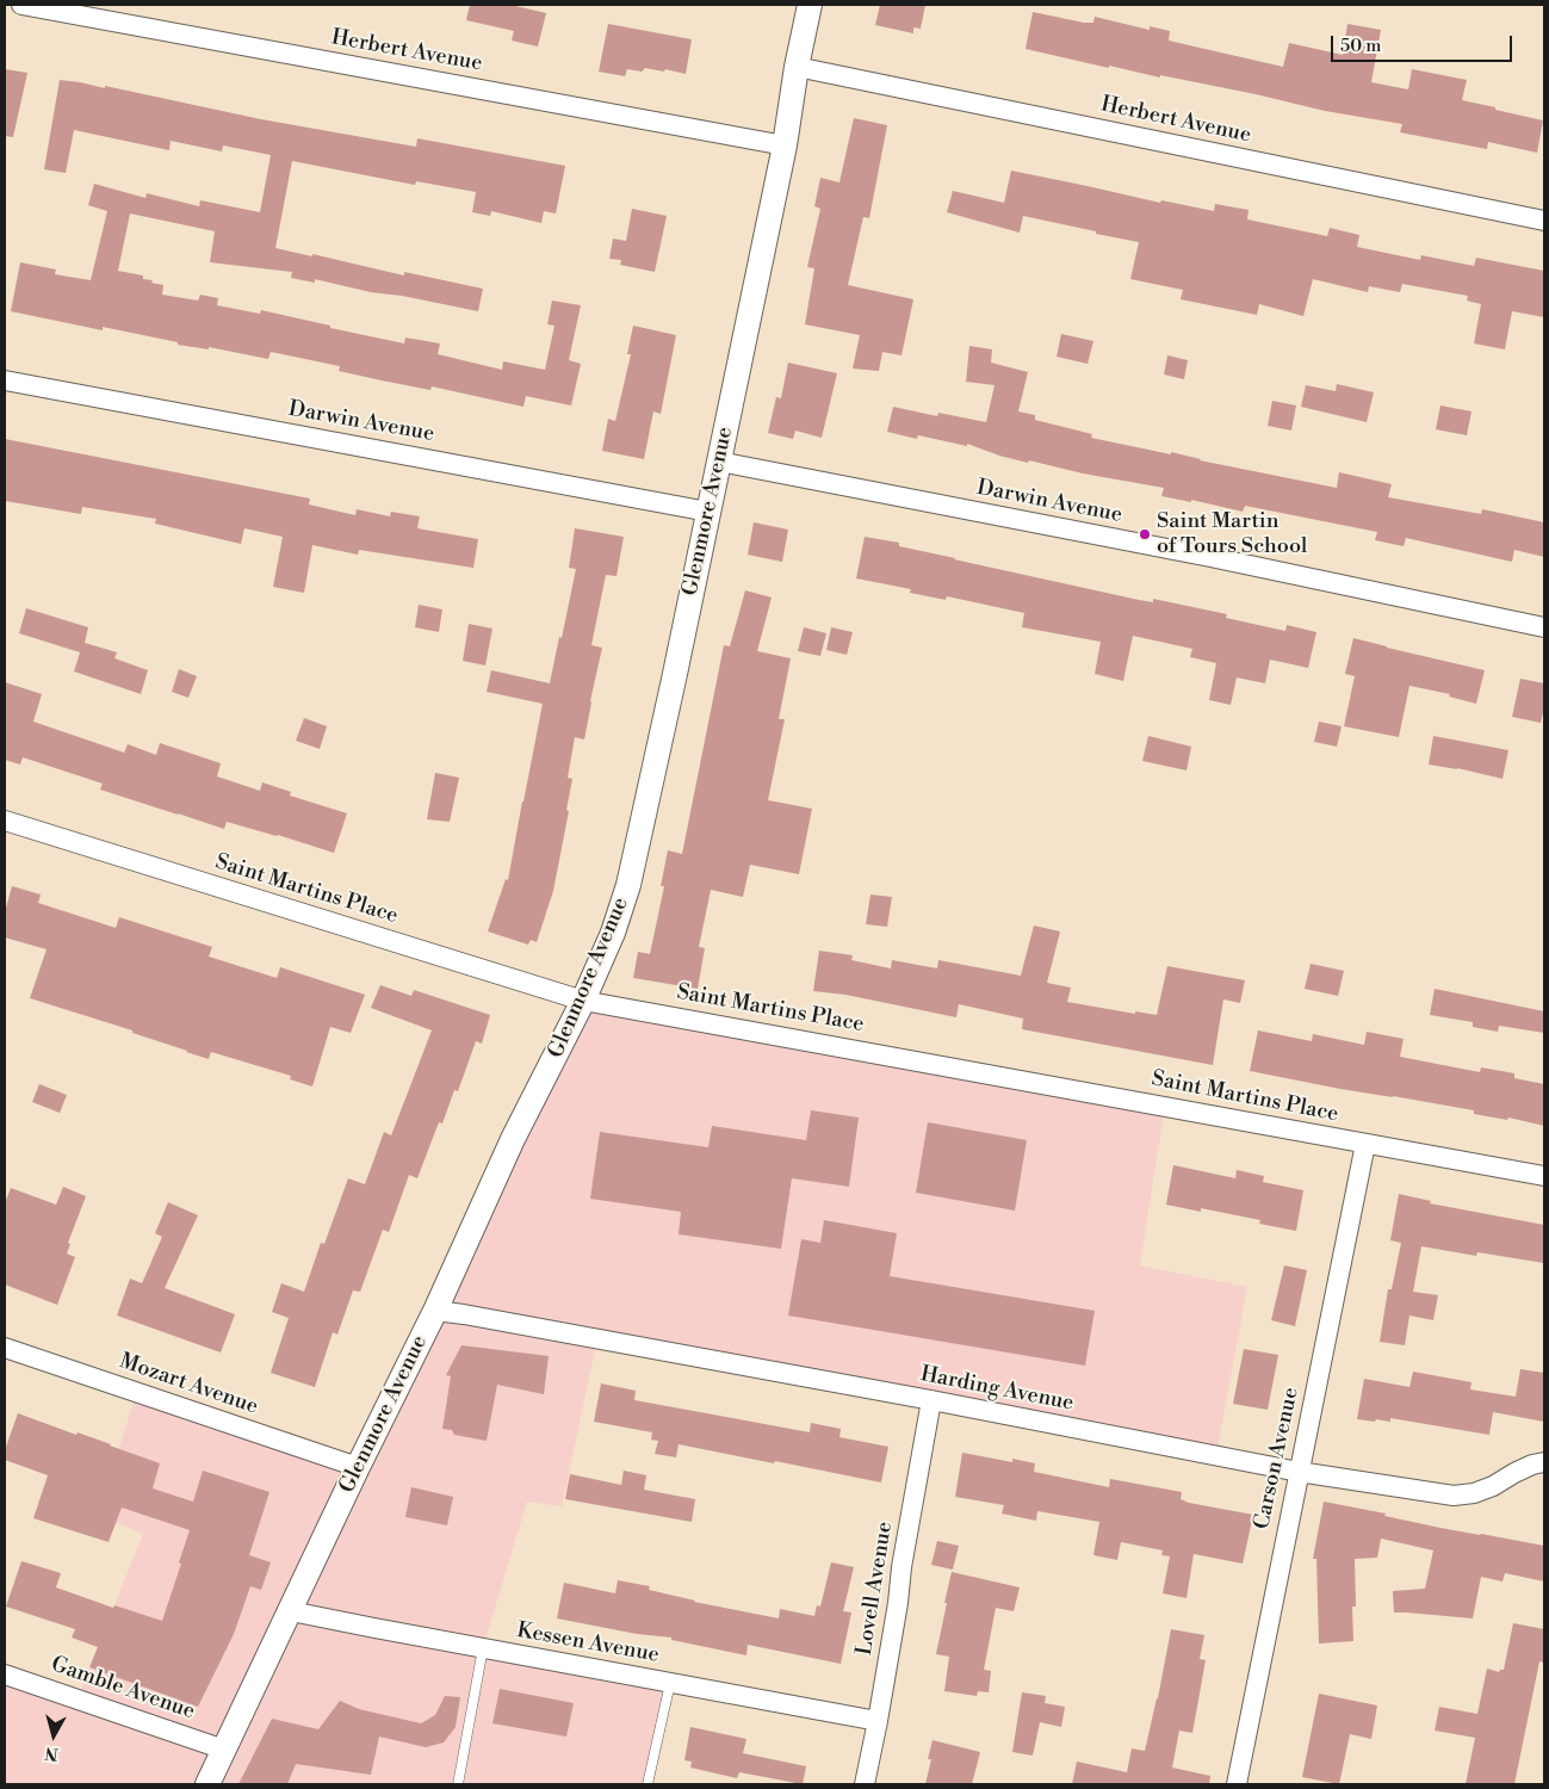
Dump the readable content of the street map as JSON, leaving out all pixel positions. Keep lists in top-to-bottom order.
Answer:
{
  "streets": {
    "street": [
      "Herbert Avenue",
      "Darwin Avenue",
      "Glenmore Avenue",
      "Saint Martins Place",
      "Mozart Avenue",
      "Harding Avenue",
      "Carson Avenue",
      "Lovell Avenue",
      "Kessen Avenue",
      "Gamble Avenue"
    ]
  },
  "crossings": [
    ["Herbert Avenue", "Glenmore Avenue"],
    ["Darwin Avenue", "Glenmore Avenue"],
    ["Glenmore Avenue", "Saint Martins Place"],
    ["Glenmore Avenue", "Mozart Avenue"],
    ["Glenmore Avenue", "Harding Avenue"],
    ["Glenmore Avenue", "Kessen Avenue"],
    ["Glenmore Avenue", "Gamble Avenue"],
    ["Saint Martins Place", "Carson Avenue"],
    ["Harding Avenue", "Carson Avenue"],
    ["Harding Avenue", "Lovell Avenue"],
    ["Lovell Avenue", "Kessen Avenue"]
  ],
  "places": ["Saint Martin of Tours School"],
  "scale_bar": "50 m",
  "north": "bottom"
}
